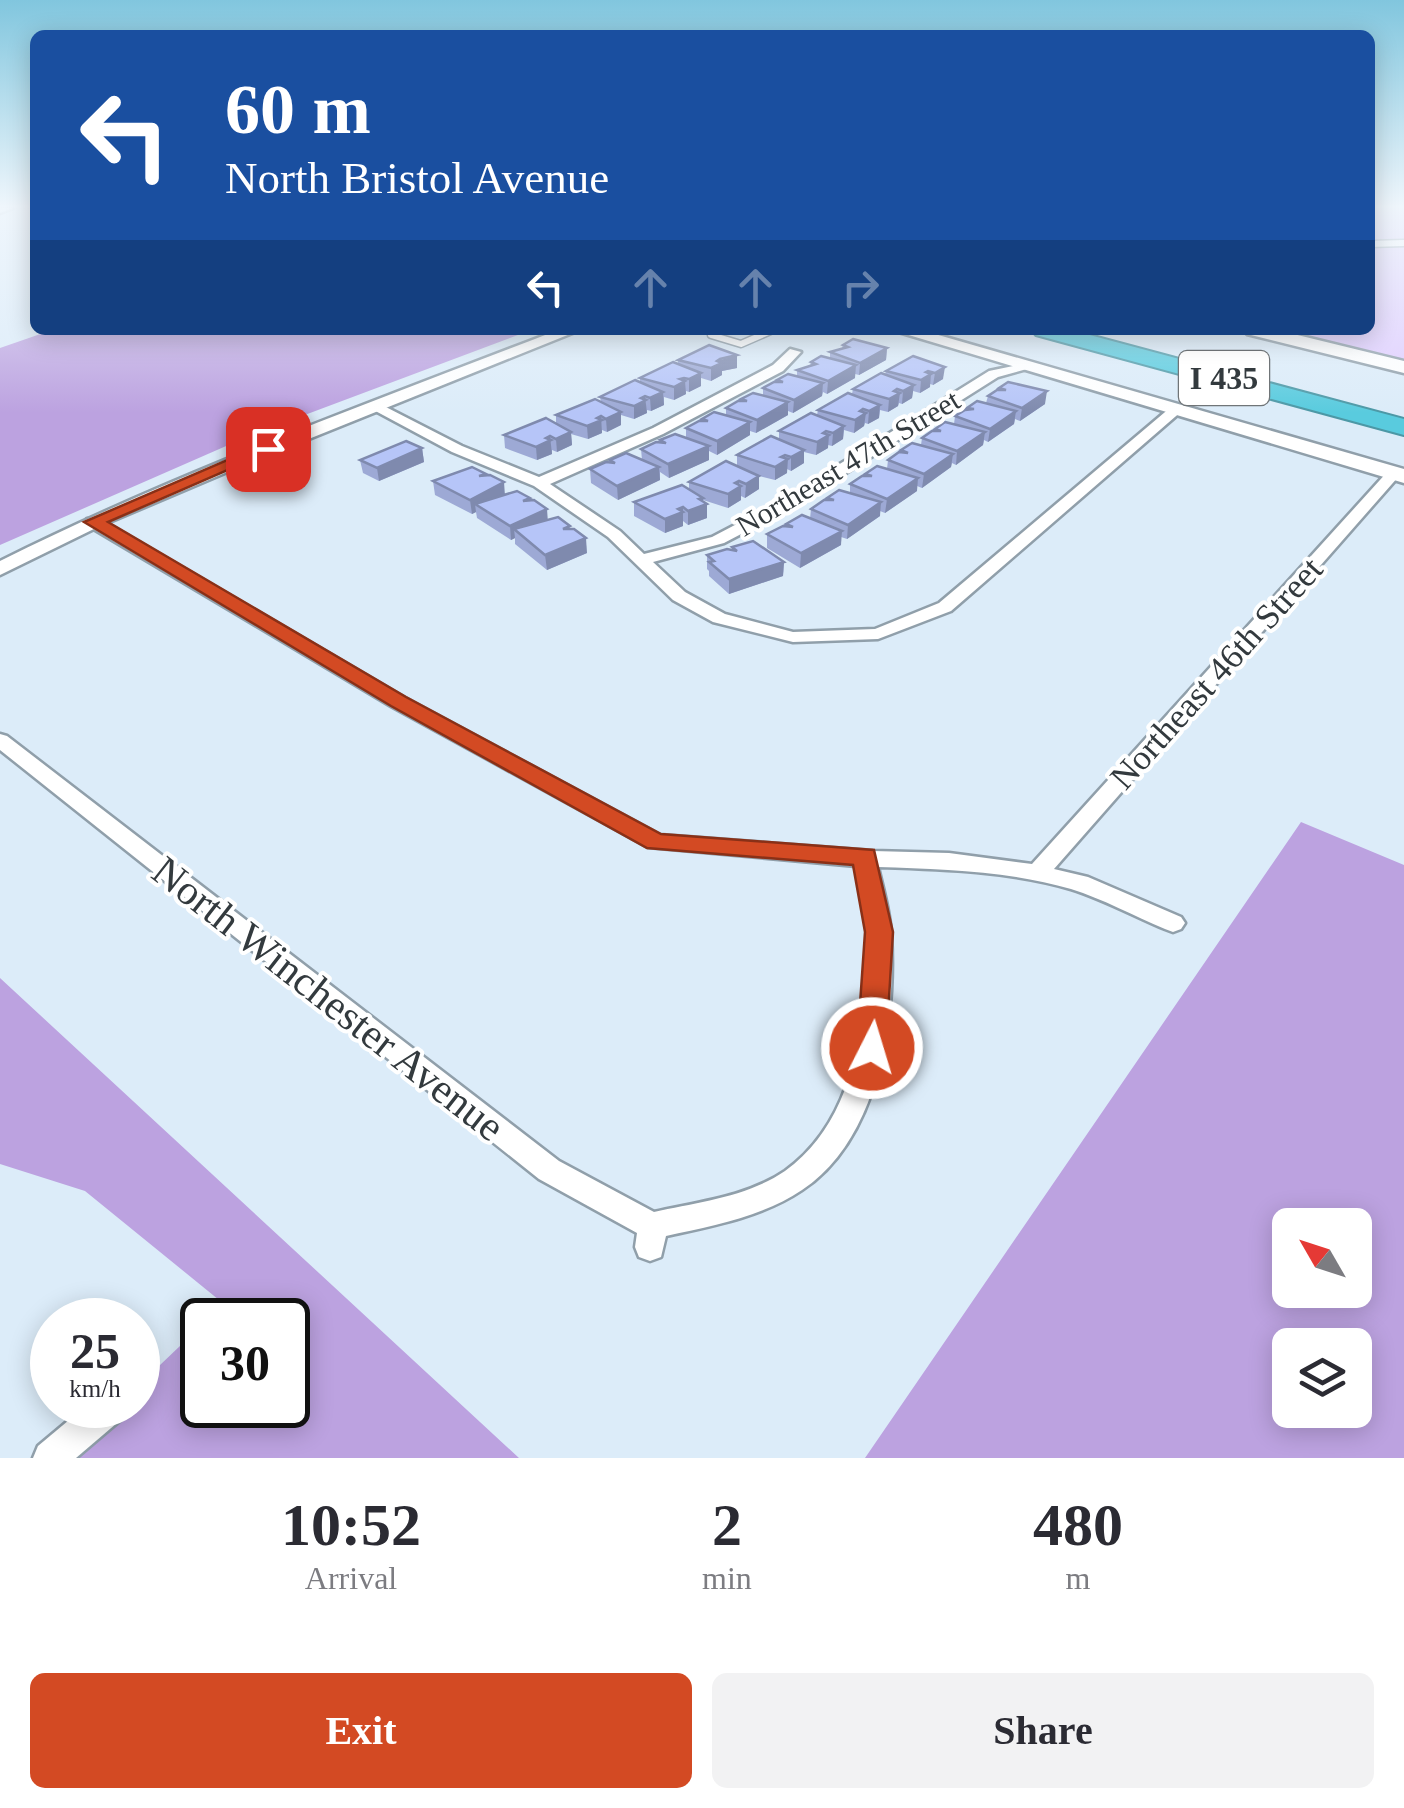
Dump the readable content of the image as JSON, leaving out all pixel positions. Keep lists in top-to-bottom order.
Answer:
{
  "streets": {
    "highway": ["I 435"],
    "street": ["Northeast 47th Street", "Northeast 46th Street", "North Winchester Avenue"]
  },
  "north": "top left",
  "page": {
    "turn": ["60 m", "North Bristol Avenue"],
    "speed": "25 km/h",
    "limit": "30",
    "eta": [
      "10:52",
      "Arrival",
      "2",
      "min",
      "480",
      "m"
    ],
    "buttons": ["Exit", "Share"]
  }
}
